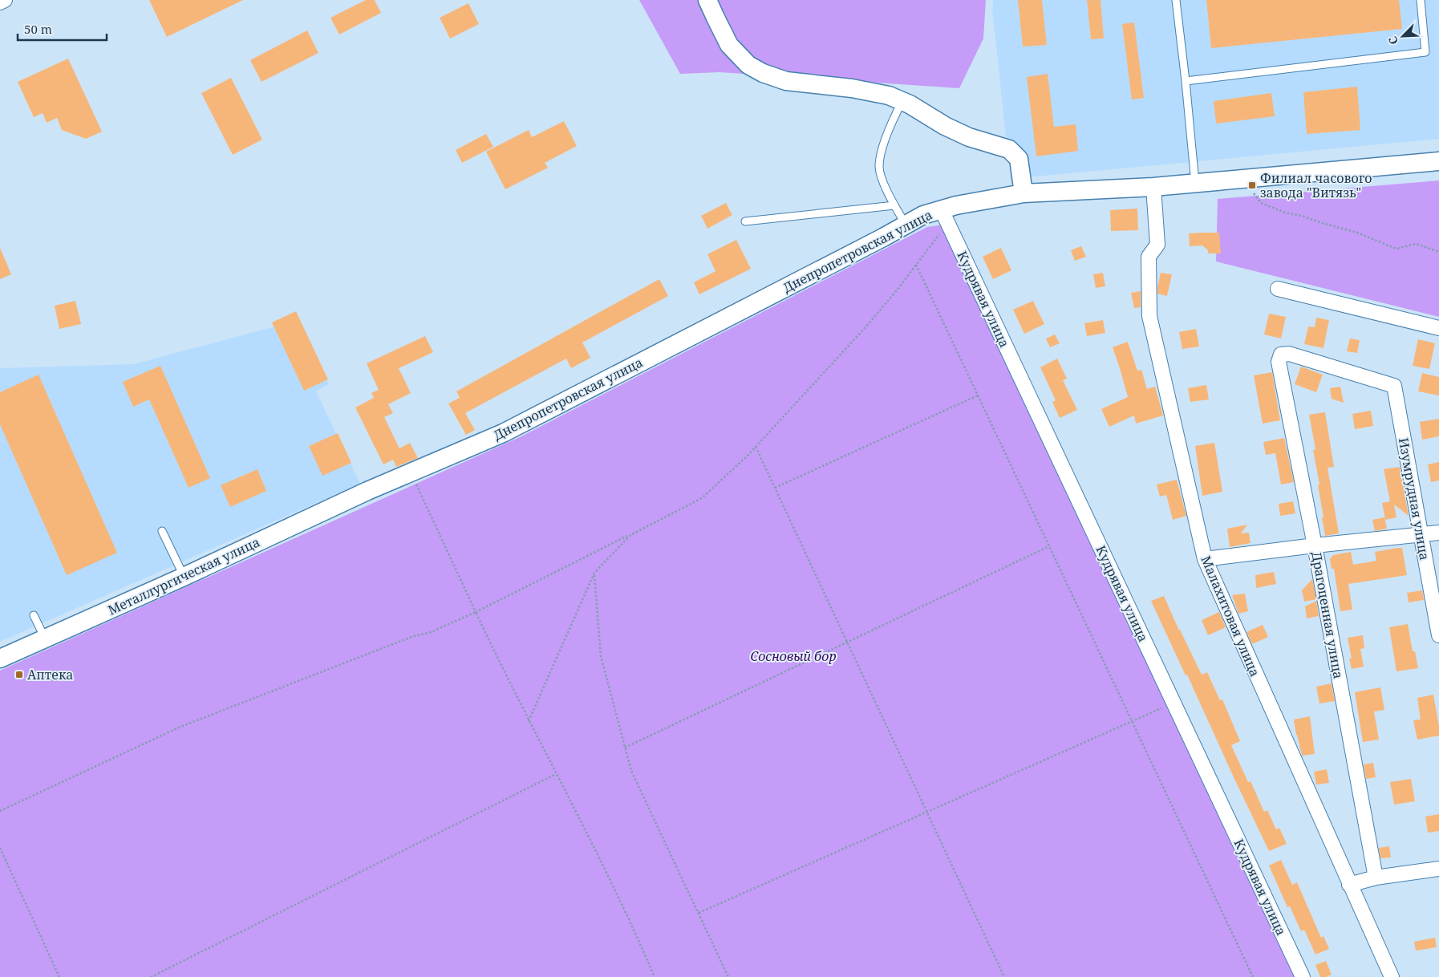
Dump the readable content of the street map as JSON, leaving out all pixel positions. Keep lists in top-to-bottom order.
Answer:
{
  "streets": {
    "street": [
      "Днепропетровская улица",
      "Кудрявая улица",
      "Изумрудная улица",
      "Металлургическая улица",
      "Драгоценная улица",
      "Малахитовая улица"
    ]
  },
  "crossings": [
    ["Днепропетровская улица", "Кудрявая улица"],
    ["Днепропетровская улица", "Металлургическая улица"],
    ["Днепропетровская улица", "Малахитовая улица"],
    ["Изумрудная улица", "Драгоценная улица"]
  ],
  "parks": ["Сосновый бор"],
  "places": {
    "transit": ["Филиал часового завода \"Витязь\"", "Аптека"]
  },
  "scale_bar": "50 m",
  "north": "bottom left"
}
